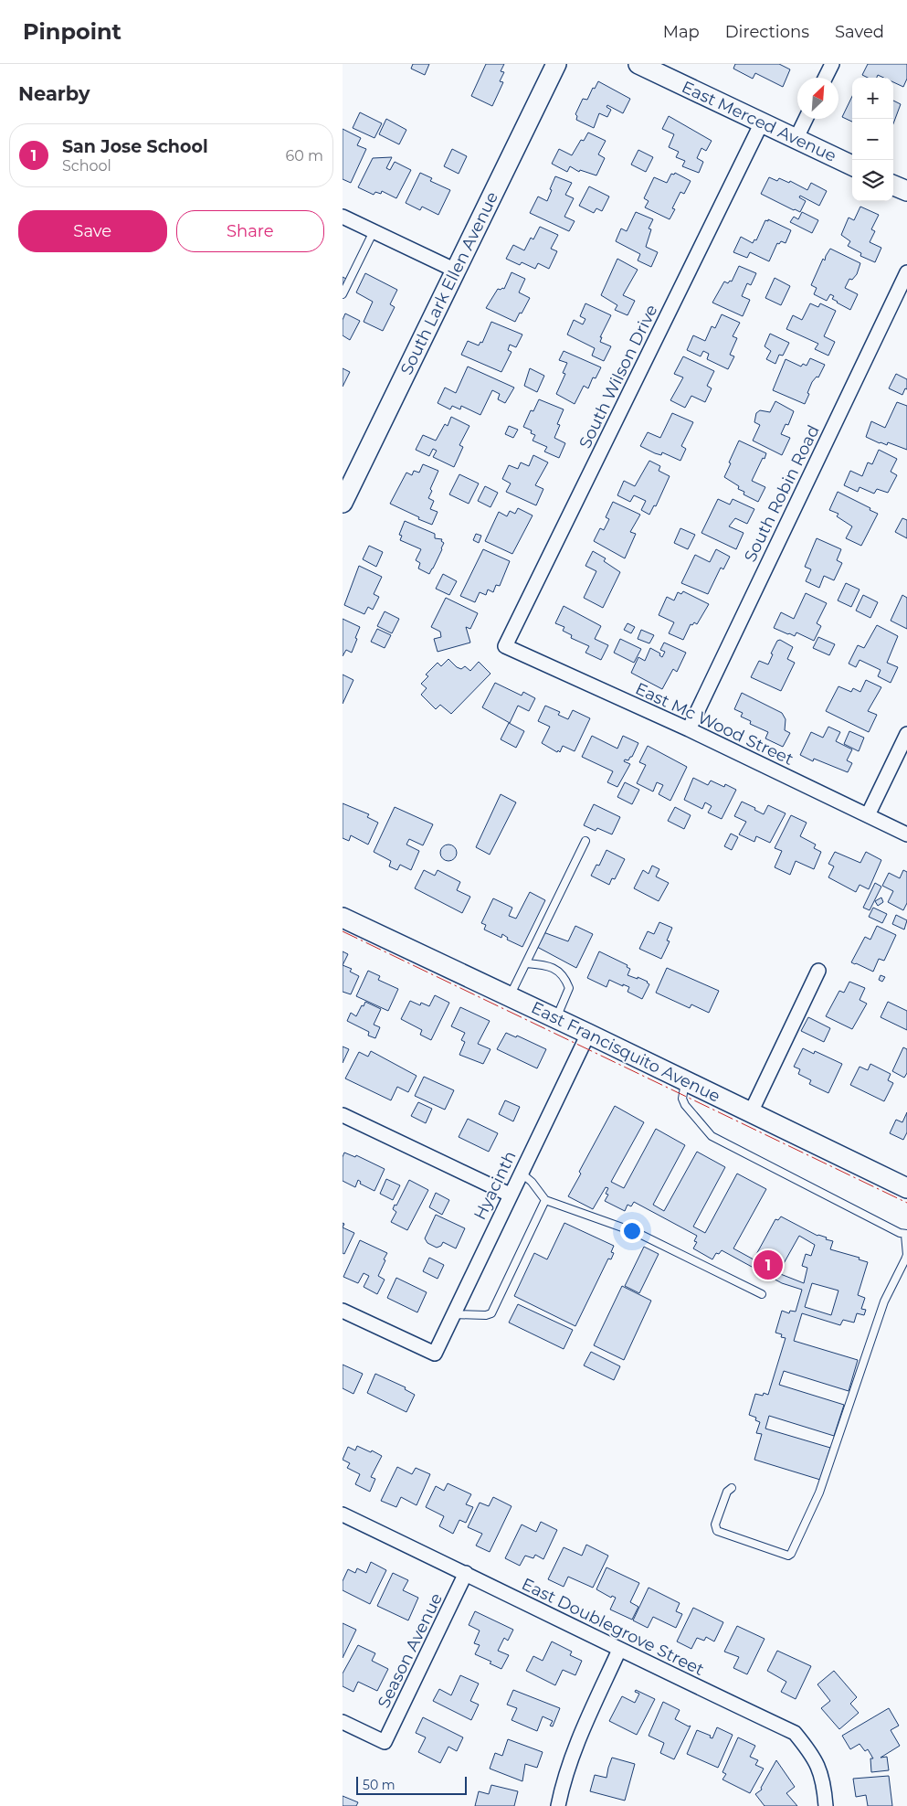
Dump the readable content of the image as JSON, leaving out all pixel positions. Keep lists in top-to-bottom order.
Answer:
{
  "streets": {
    "street": [
      "East Merced Avenue",
      "South Lark Ellen Avenue",
      "South Wilson Drive",
      "South Robin Road",
      "East Mc Wood Street",
      "East Francisquito Avenue",
      "Hyacinth",
      "East Doublegrove Street",
      "Season Avenue"
    ]
  },
  "crossings": [
    ["East Merced Avenue", "South Wilson Drive"],
    ["South Wilson Drive", "East Mc Wood Street"],
    ["South Robin Road", "East Mc Wood Street"],
    ["East Francisquito Avenue", "Hyacinth"],
    ["East Doublegrove Street", "Season Avenue"]
  ],
  "scale_bar": "50 m",
  "north": "top right",
  "page": {
    "header": "Pinpoint",
    "nav": ["Map", "Directions", "Saved"],
    "heading": "Nearby",
    "map_buttons": ["+", "−"],
    "list": [
      {
        "mark": "1",
        "name": "San Jose School",
        "note": "School",
        "value": "60 m"
      }
    ],
    "buttons": ["Save", "Share"],
    "pins": "1",
    "scale": "50 m"
  }
}
